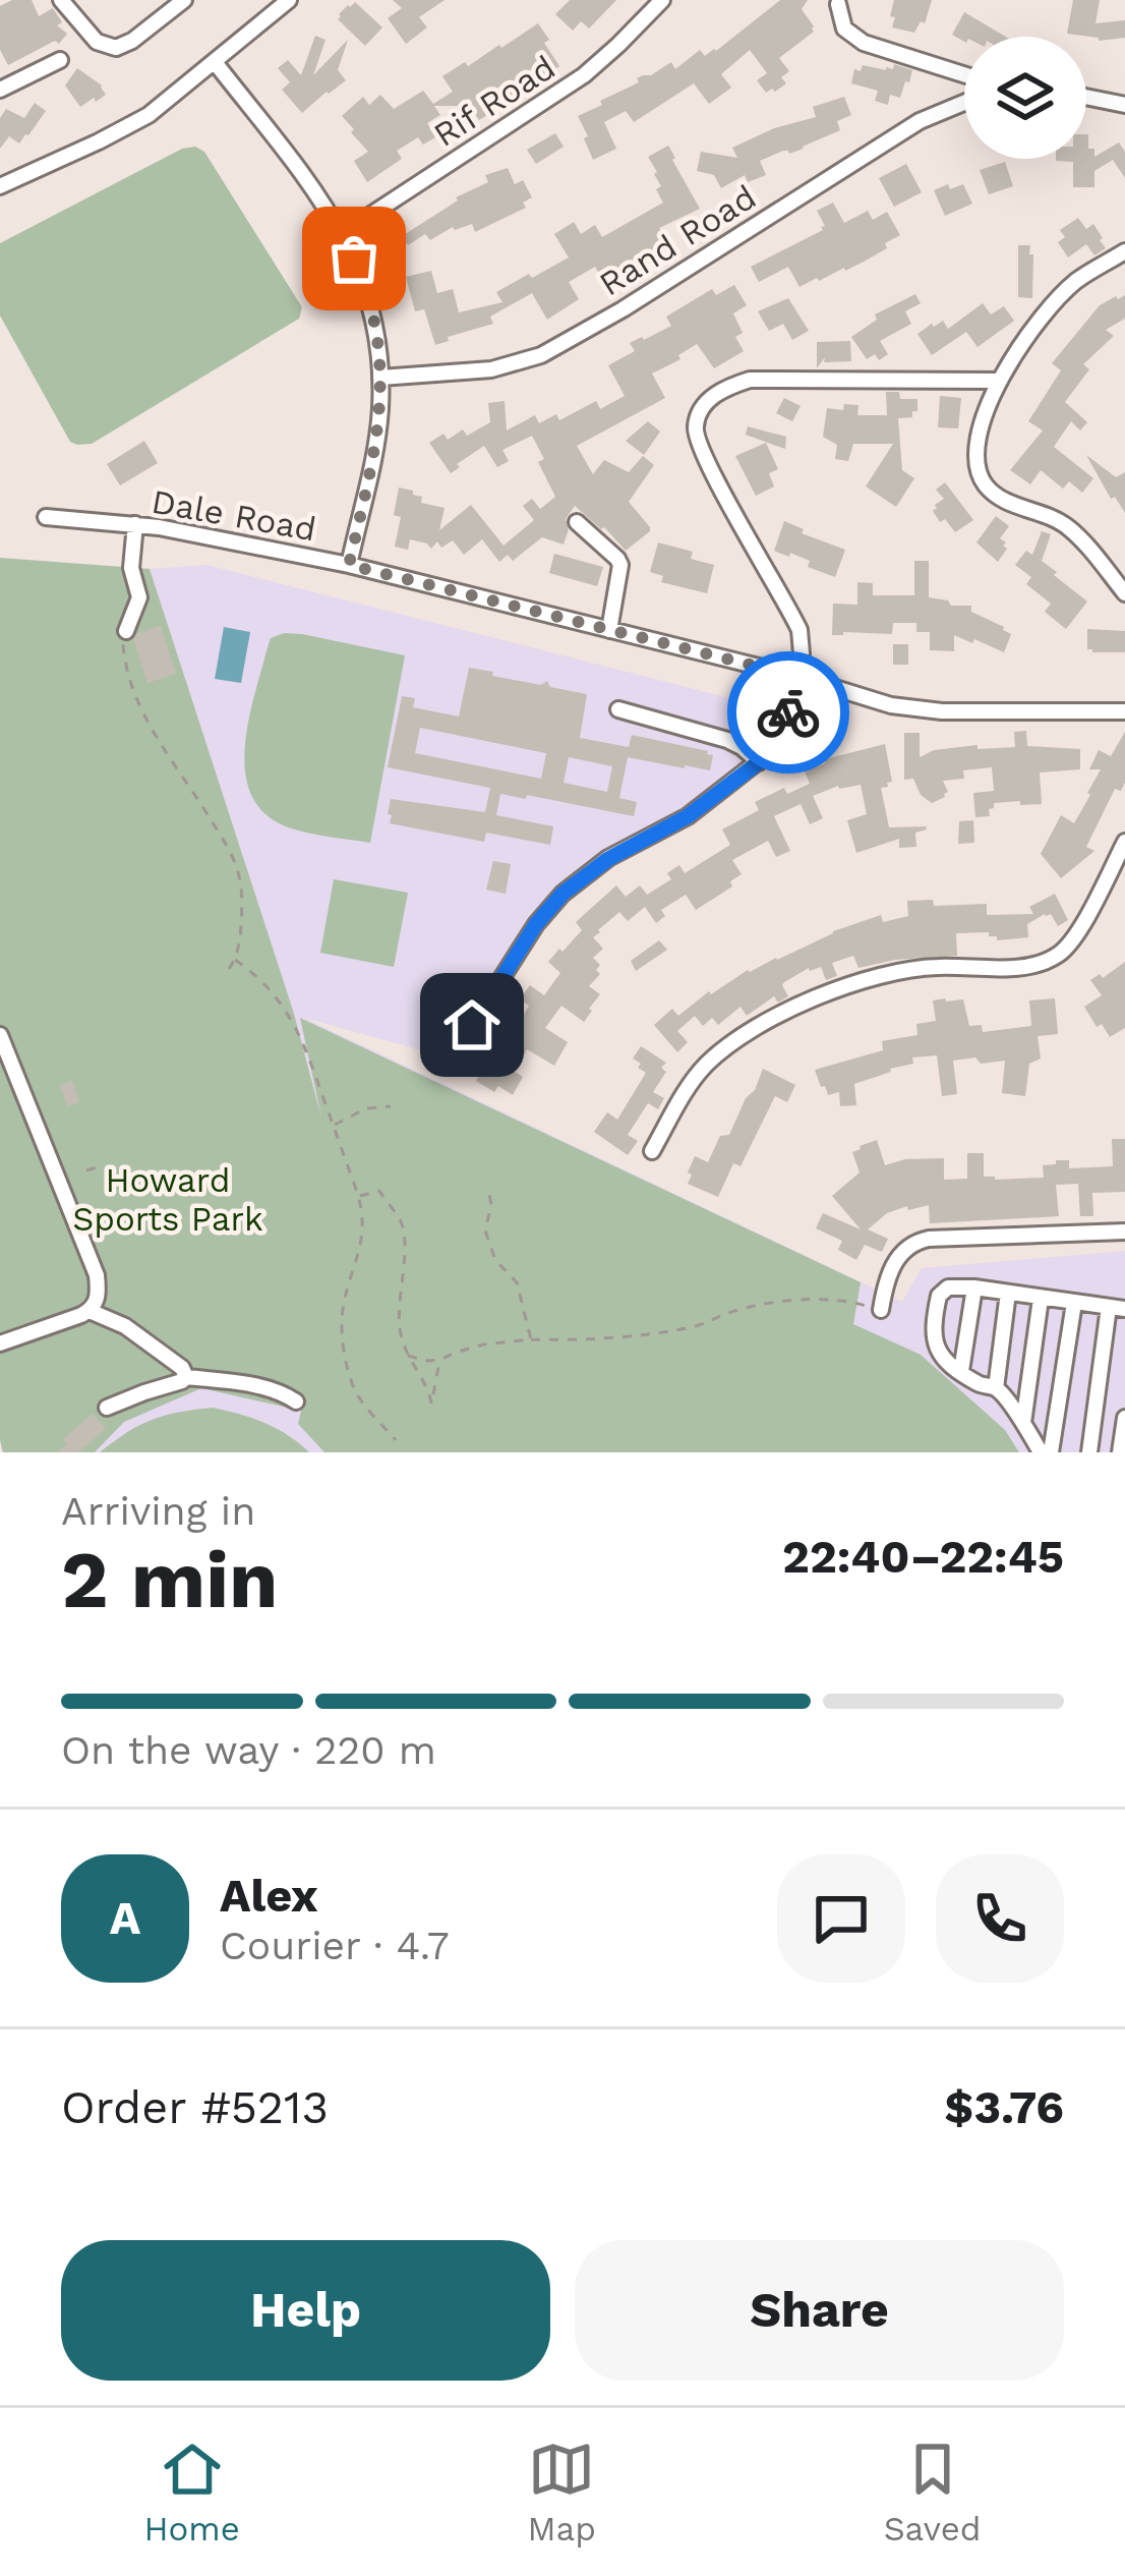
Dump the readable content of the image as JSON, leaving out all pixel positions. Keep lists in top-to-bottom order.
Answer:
{
  "streets": {
    "street": ["Rif Road", "Rand Road", "Dale Road"]
  },
  "parks": ["Howard Sports Park"],
  "page": {
    "heading": ["2 min", "Arriving in", "22:40–22:45"],
    "panel": [
      "Alex",
      "Courier · 4.7",
      "Order #5213",
      "$3.76"
    ],
    "bar": "On the way · 220 m",
    "round": "A",
    "buttons": ["Help", "Share"],
    "tabs": ["Home", "Map", "Saved"]
  }
}
